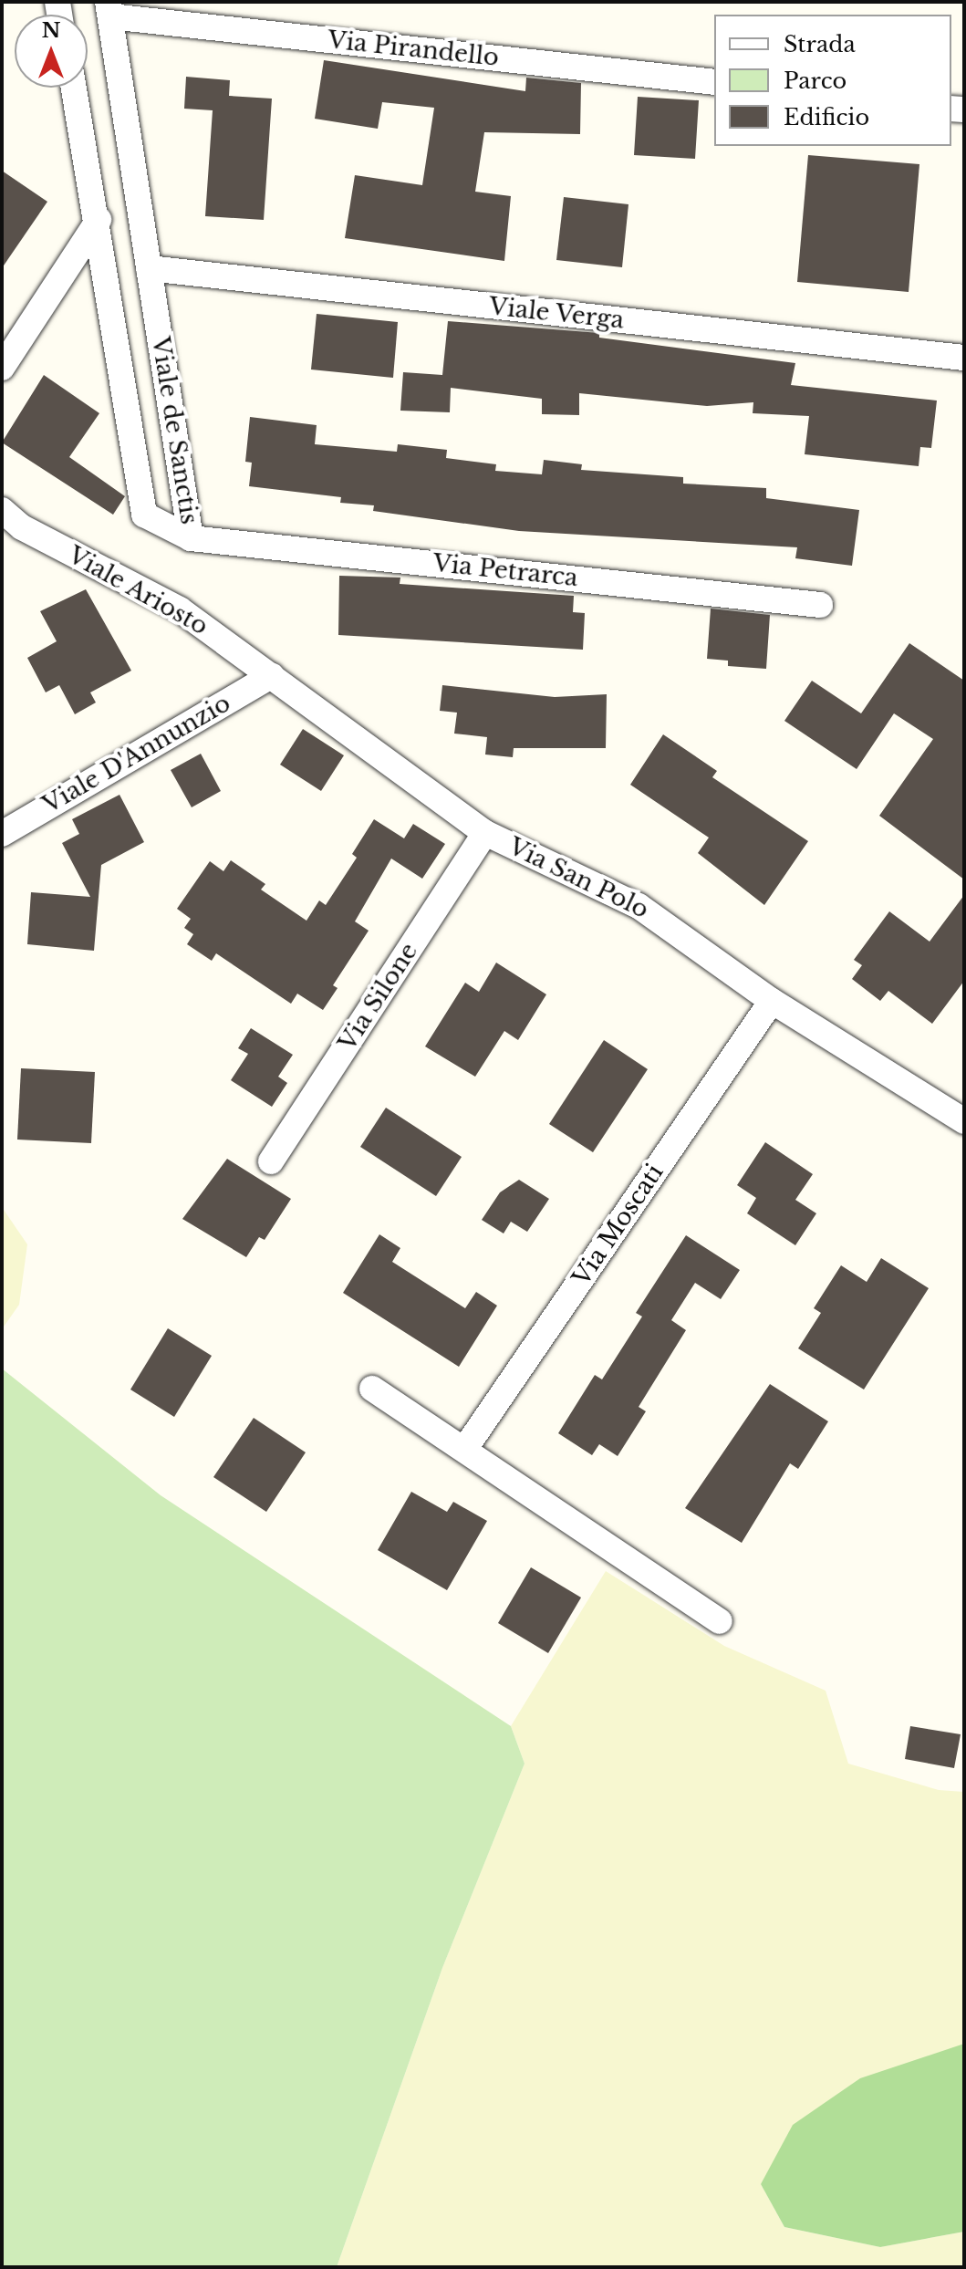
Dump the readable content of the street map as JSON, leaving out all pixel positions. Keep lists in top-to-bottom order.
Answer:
{
  "streets": {
    "street": [
      "Via Pirandello",
      "Viale Verga",
      "Viale de Sanctis",
      "Via Petrarca",
      "Viale Ariosto",
      "Viale D'Annunzio",
      "Via San Polo",
      "Via Silone",
      "Via Moscati"
    ]
  },
  "crossings": [
    ["Via Pirandello", "Viale de Sanctis"],
    ["Viale Verga", "Viale de Sanctis"],
    ["Viale de Sanctis", "Via Petrarca"],
    ["Viale Ariosto", "Viale D'Annunzio"],
    ["Viale Ariosto", "Via San Polo"],
    ["Viale D'Annunzio", "Via San Polo"],
    ["Via San Polo", "Via Silone"],
    ["Via San Polo", "Via Moscati"]
  ],
  "legend": ["Strada", "Parco", "Edificio"],
  "north": "top"
}
